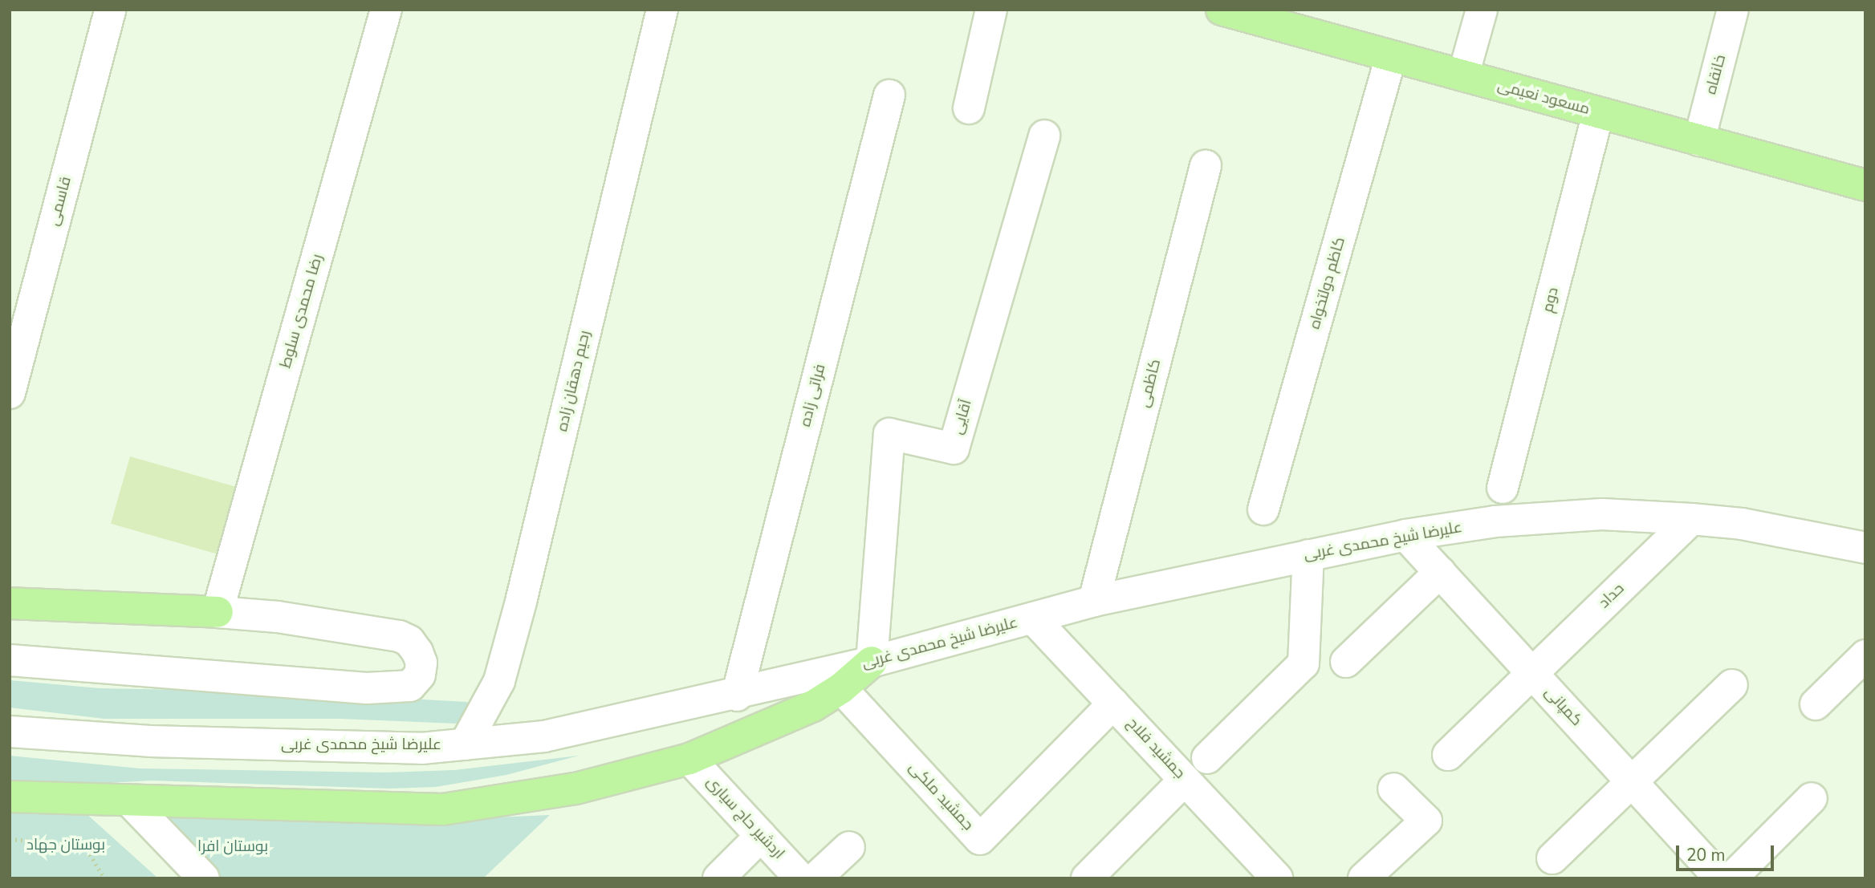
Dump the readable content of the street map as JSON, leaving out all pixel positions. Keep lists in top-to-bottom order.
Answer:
{
  "streets": {
    "main road": ["مسعود نعیمی"],
    "street": [
      "خانقاه",
      "قاسمی",
      "کاظم دولتخواه",
      "دوم",
      "رضا محمدی سلوط",
      "رحیم دهقان زاده",
      "کاظمی",
      "فراتی زاده",
      "آقایی",
      "علیرضا شیخ محمدی غربی",
      "حداد",
      "کمپانی",
      "جمشید فلاح",
      "جمشید ملکی",
      "اردشیر حاج سیاری"
    ]
  },
  "crossings": [
    ["خانقاه", "مسعود نعیمی"],
    ["مسعود نعیمی", "کاظم دولتخواه"],
    ["مسعود نعیمی", "دوم"],
    ["رحیم دهقان زاده", "علیرضا شیخ محمدی غربی"],
    ["کاظمی", "علیرضا شیخ محمدی غربی"],
    ["فراتی زاده", "علیرضا شیخ محمدی غربی"],
    ["آقایی", "علیرضا شیخ محمدی غربی"],
    ["علیرضا شیخ محمدی غربی", "حداد"],
    ["علیرضا شیخ محمدی غربی", "کمپانی"],
    ["علیرضا شیخ محمدی غربی", "جمشید فلاح"],
    ["حداد", "کمپانی"],
    ["جمشید فلاح", "جمشید ملکی"]
  ],
  "parks": ["بوستان جهاد", "بوستان افرا"],
  "scale_bar": "20 m"
}
